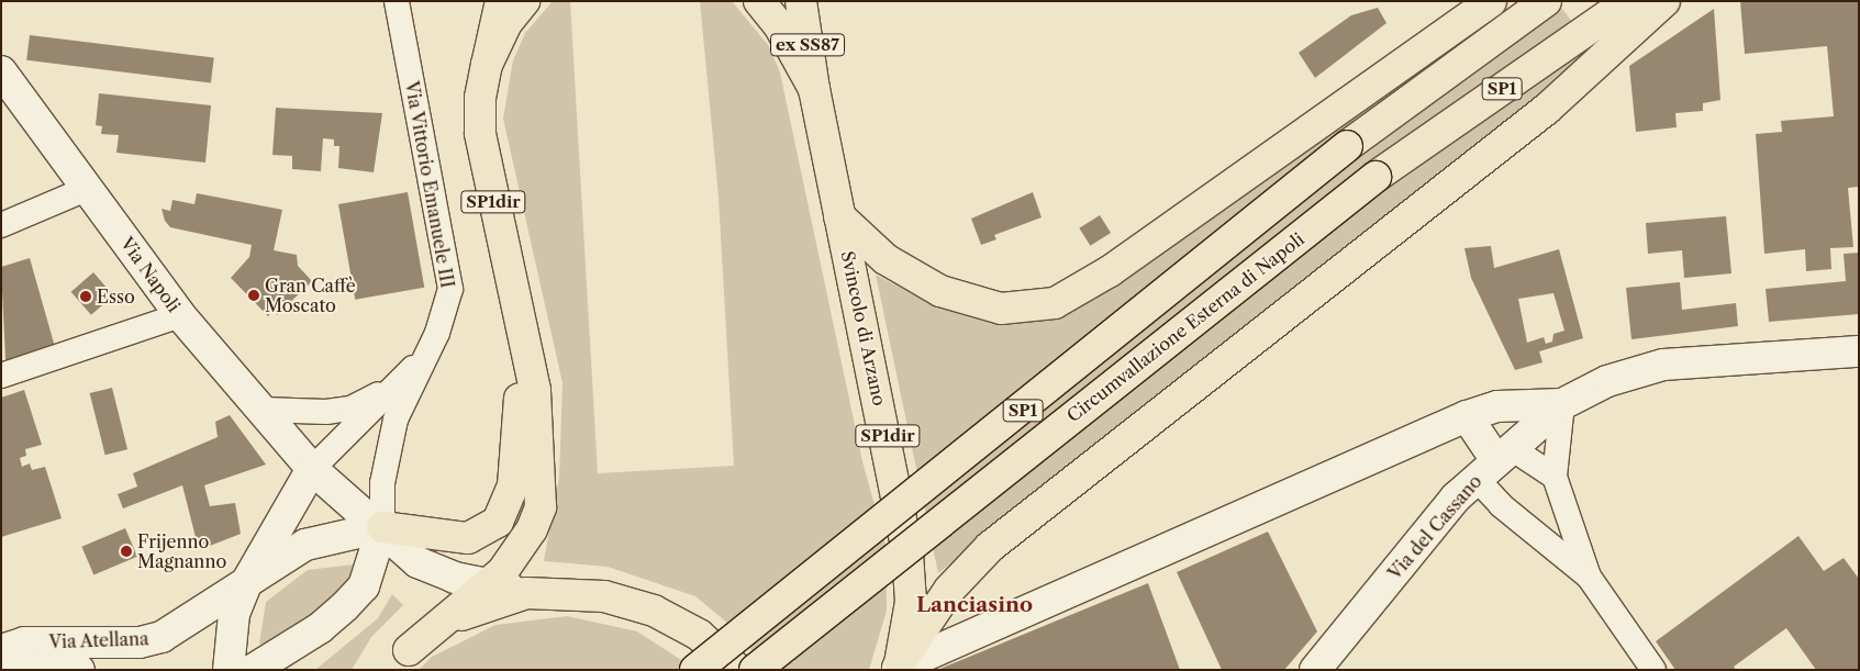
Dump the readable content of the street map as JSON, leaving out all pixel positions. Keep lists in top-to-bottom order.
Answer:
{
  "streets": {
    "main road": [
      "ex SS87",
      "SP1",
      "SP1dir",
      "Via Napoli",
      "Circumvallazione Esterna di Napoli",
      "Svincolo di Arzano",
      "Via del Cassano",
      "Via Atellana"
    ],
    "street": ["Via Vittorio Emanuele III"]
  },
  "crossings": [
    ["ex SS87", "Svincolo di Arzano"],
    ["Via Vittorio Emanuele III", "Via Napoli"],
    ["Via Vittorio Emanuele III", "Via Atellana"],
    ["Via Napoli", "Via Atellana"]
  ],
  "districts": ["Lanciasino"],
  "places": ["Gran Caffè Moscato", "Esso", "Frijenno Magnanno"]
}
